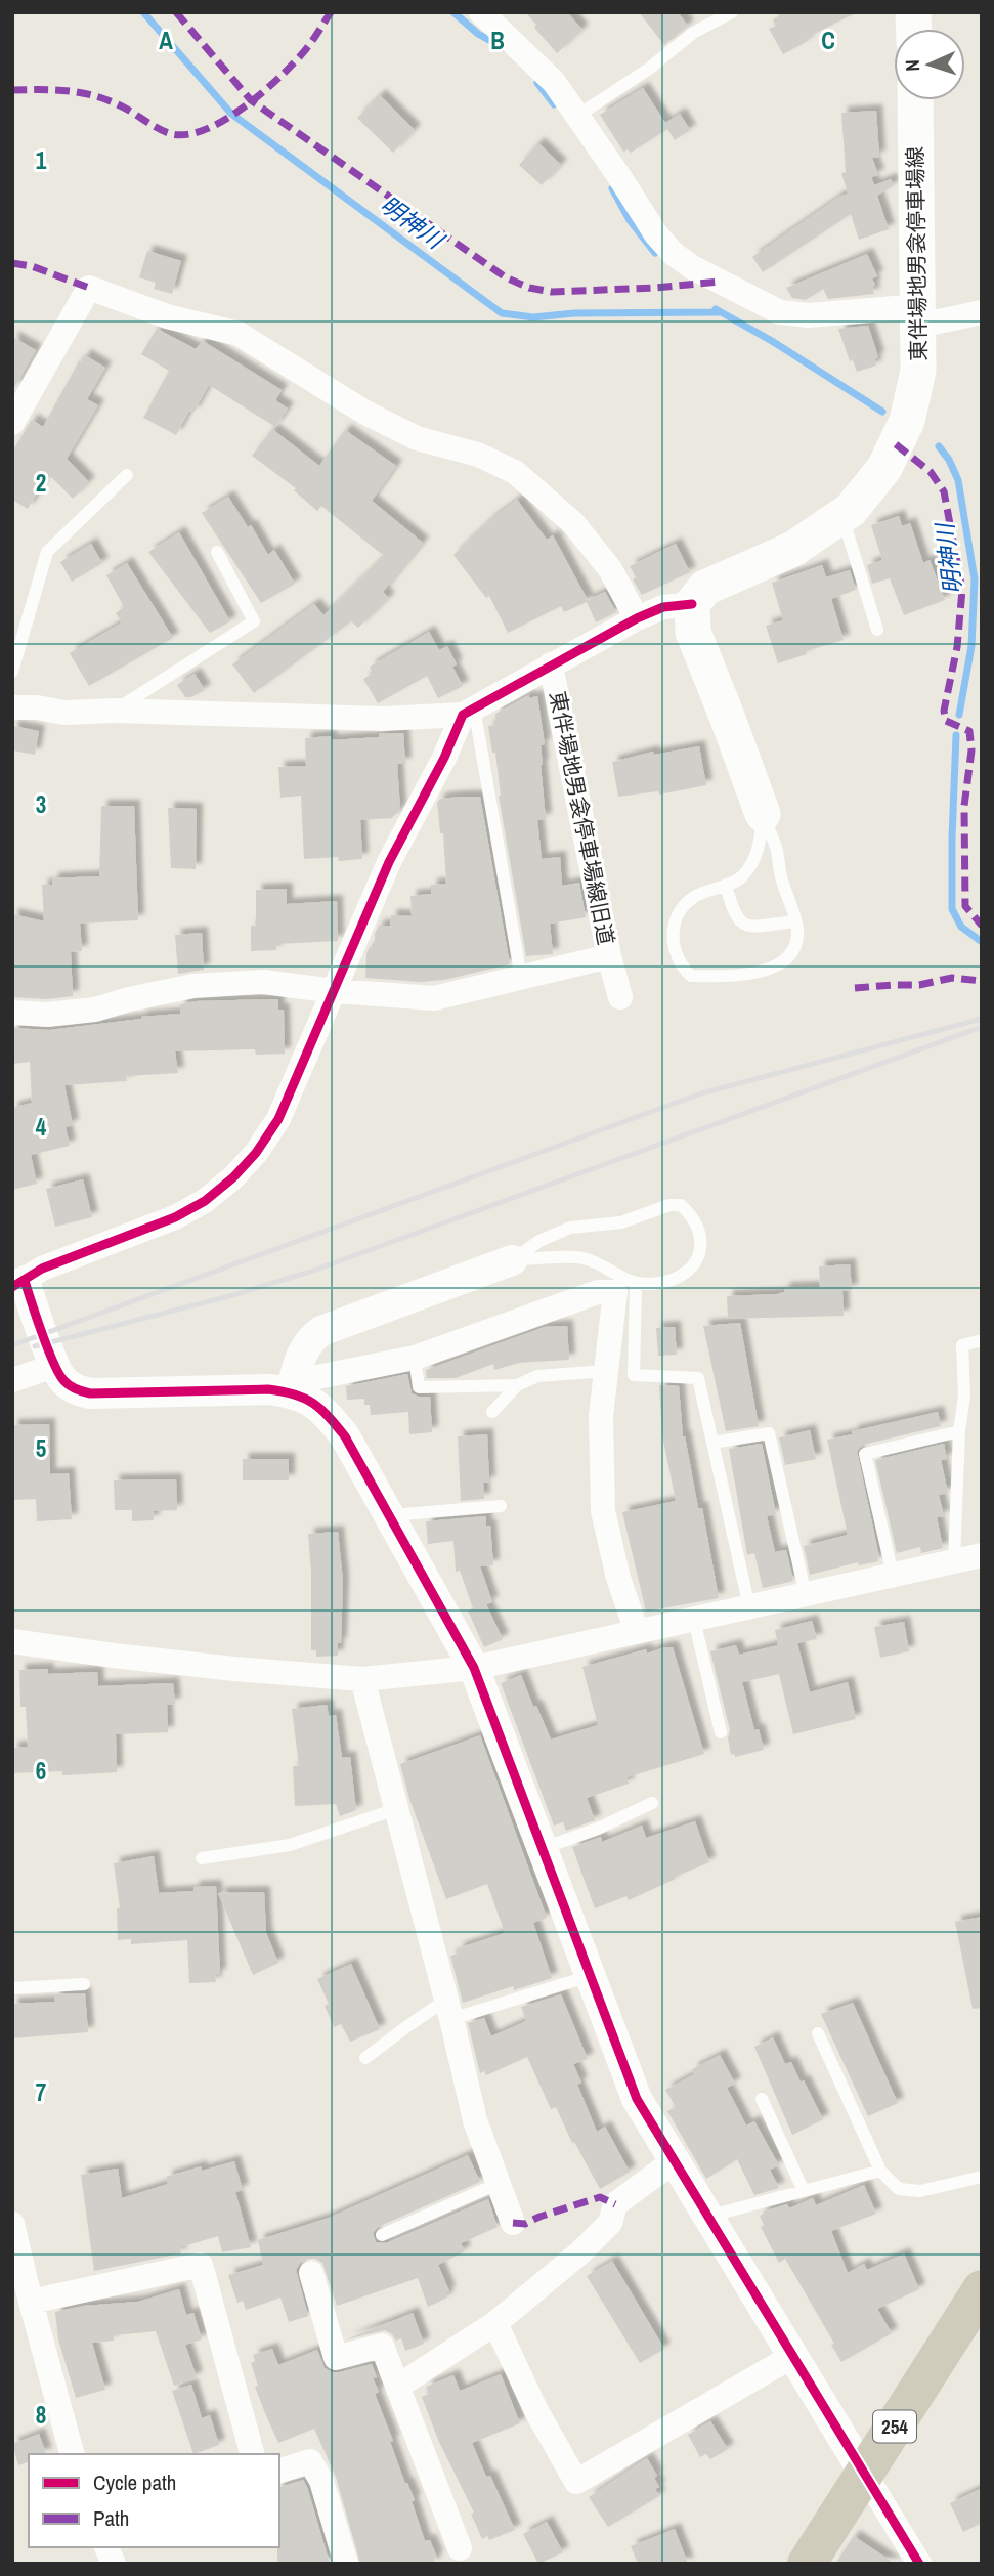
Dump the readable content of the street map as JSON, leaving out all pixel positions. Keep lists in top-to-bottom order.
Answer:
{
  "streets": {
    "highway": ["254"],
    "main road": ["東伴場地男衾停車場線"],
    "street": ["東伴場地男衾停車場線旧道"]
  },
  "crossings": [
    ["東伴場地男衾停車場線", "東伴場地男衾停車場線旧道"]
  ],
  "water": ["明神川"],
  "legend": ["Cycle path", "Path"],
  "north": "left",
  "grid": {
    "columns": ["A", "B", "C"],
    "rows": [
      "1",
      "2",
      "3",
      "4",
      "5",
      "6",
      "7",
      "8"
    ]
  }
}
